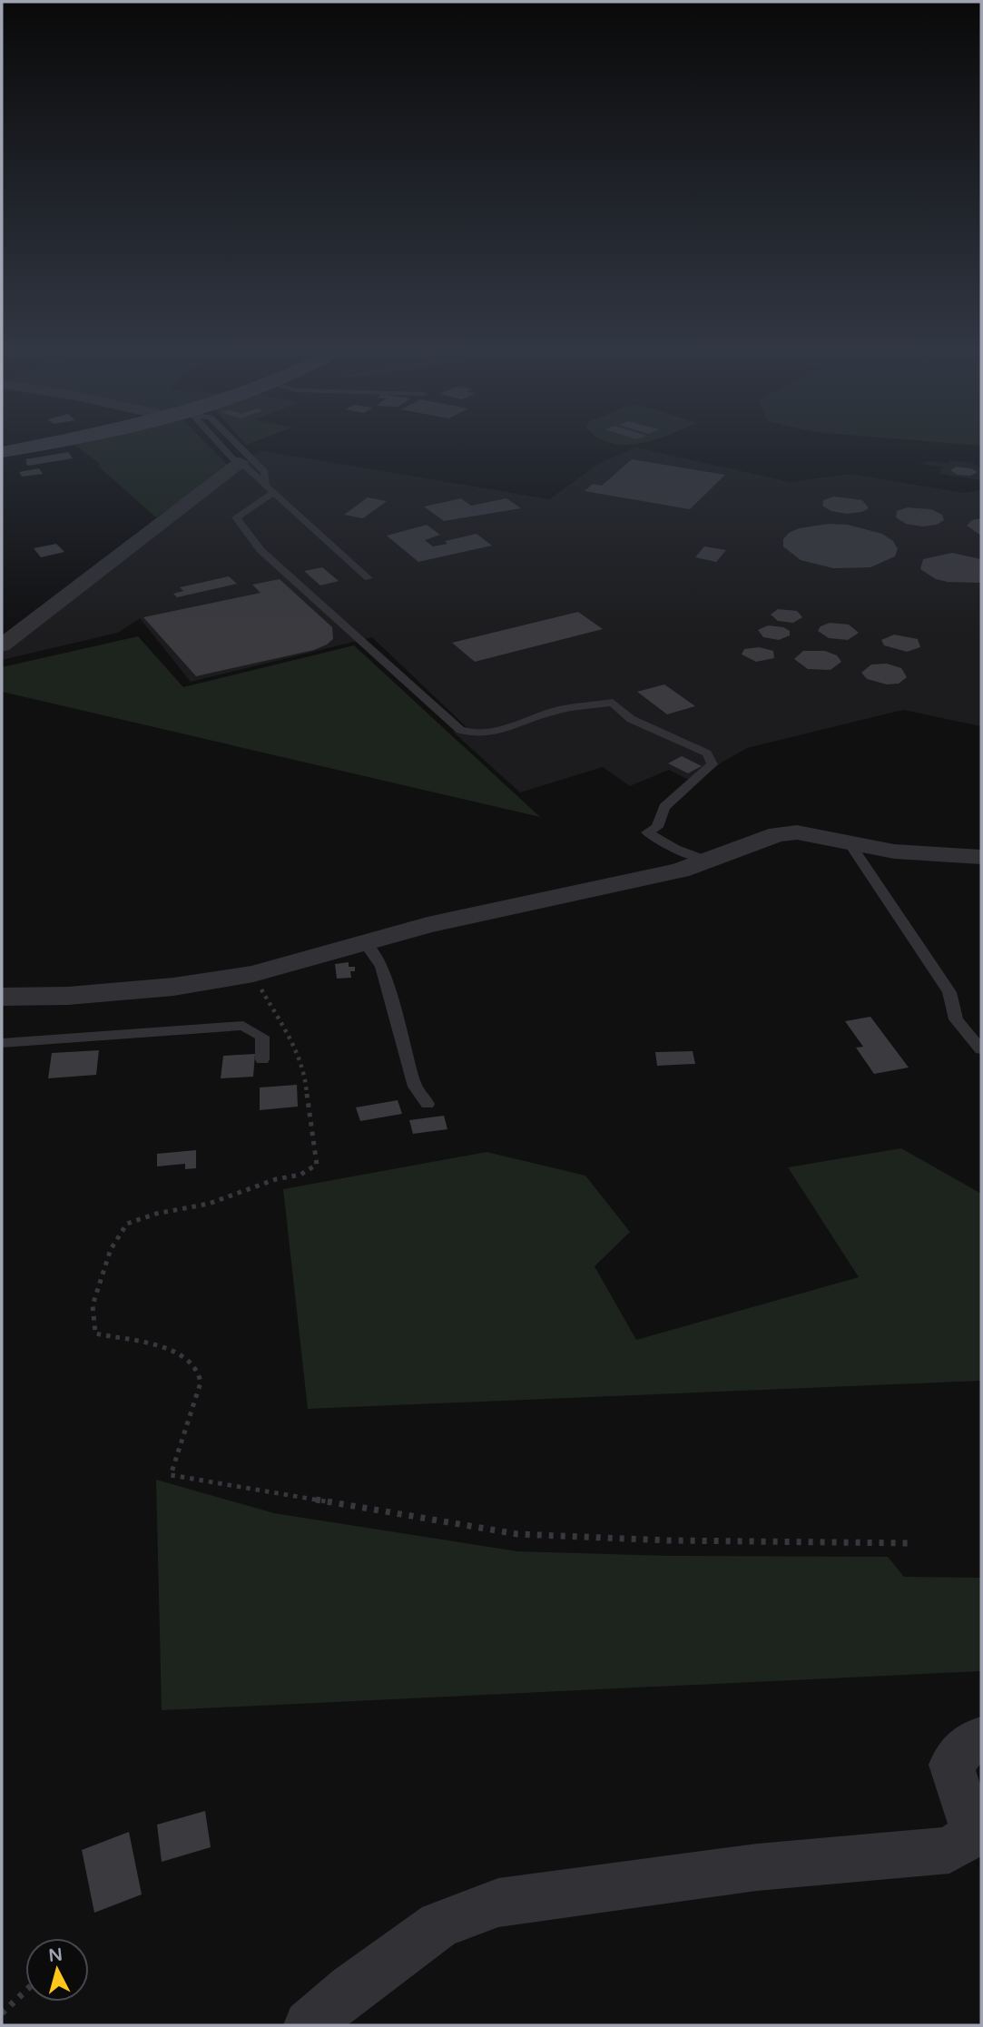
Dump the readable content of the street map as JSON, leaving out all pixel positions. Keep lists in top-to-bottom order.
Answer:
{
  "north": "top"
}
